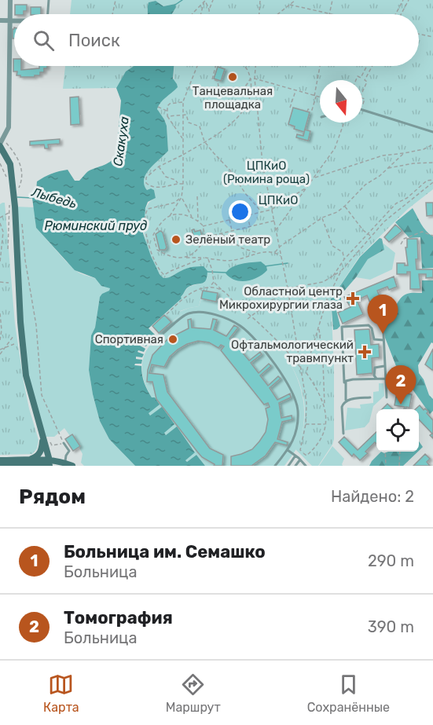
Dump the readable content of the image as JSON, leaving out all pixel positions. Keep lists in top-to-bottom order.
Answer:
{
  "water": ["Скакуха", "Лыбедь", "Рюминский пруд"],
  "parks": ["ЦПКиО (Рюмина роща)", "ЦПКиО"],
  "places": {
    "other": ["Танцевальная площадка", "Зелёный театр", "Спортивная"],
    "health": ["Областной центр Микрохирургии глаза", "Офтальмологический травмпункт"]
  },
  "north": "bottom",
  "page": {
    "search": "Поиск",
    "pins": ["1", "2"],
    "heading": ["Рядом", "Найдено: 2"],
    "list": [
      {
        "mark": "1",
        "name": "Больница им. Семашко",
        "note": "Больница",
        "value": "290 m"
      },
      {
        "mark": "2",
        "name": "Томография",
        "note": "Больница",
        "value": "390 m"
      }
    ],
    "nav": ["Карта", "Маршрут", "Сохранённые"]
  }
}
